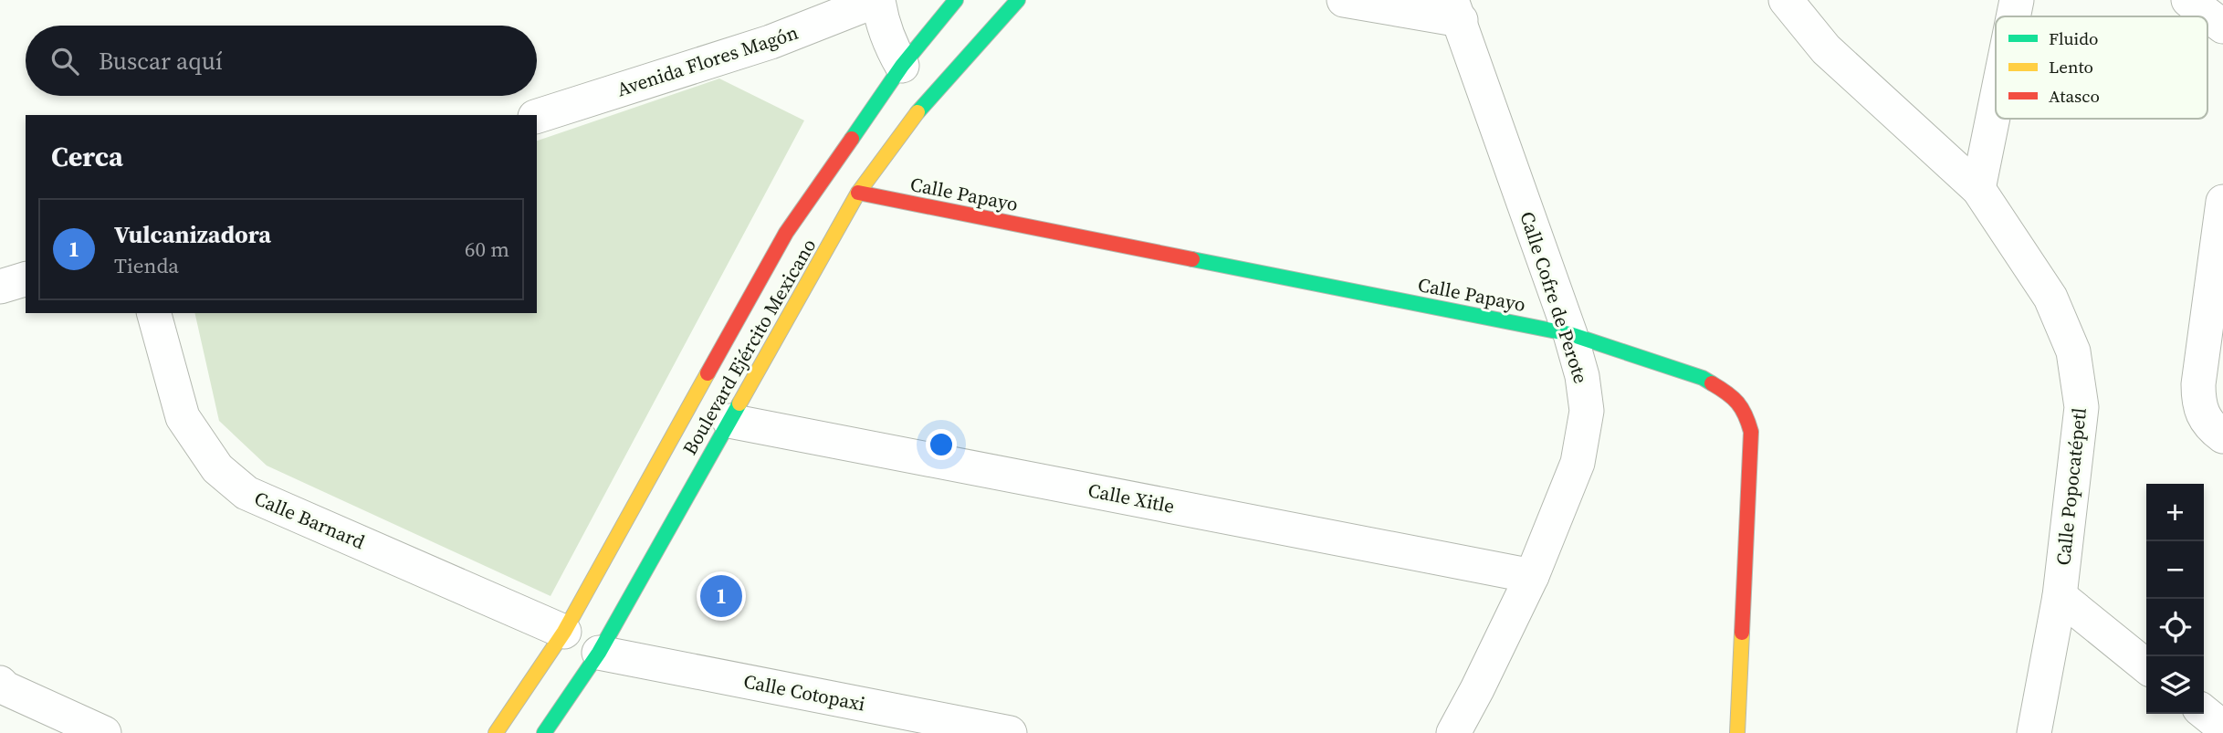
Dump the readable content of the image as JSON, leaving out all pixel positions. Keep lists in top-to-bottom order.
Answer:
{
  "streets": {
    "main road": ["Calle Papayo", "Boulevard Ejército Mexicano"],
    "street": [
      "Avenida Flores Magón",
      "Calle Cofre de Perote",
      "Calle Popocatépetl",
      "Calle Xitle",
      "Calle Barnard",
      "Calle Cotopaxi"
    ]
  },
  "crossings": [
    ["Avenida Flores Magón", "Boulevard Ejército Mexicano"],
    ["Calle Papayo", "Calle Cofre de Perote"],
    ["Calle Papayo", "Boulevard Ejército Mexicano"],
    ["Calle Cofre de Perote", "Calle Xitle"],
    ["Boulevard Ejército Mexicano", "Calle Xitle"],
    ["Boulevard Ejército Mexicano", "Calle Barnard"],
    ["Boulevard Ejército Mexicano", "Calle Cotopaxi"]
  ],
  "legend": ["Fluido", "Lento", "Atasco"],
  "page": {
    "search": "Buscar aquí",
    "heading": "Cerca",
    "list": [
      {
        "mark": "1",
        "name": "Vulcanizadora",
        "note": "Tienda",
        "value": "60 m"
      }
    ],
    "map_buttons": ["+", "−"],
    "pins": "1"
  }
}
